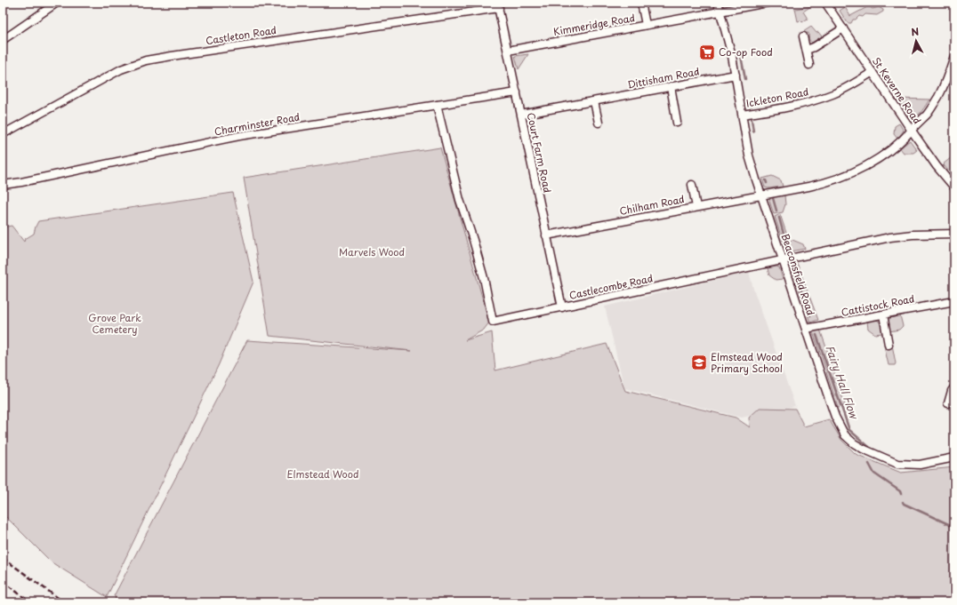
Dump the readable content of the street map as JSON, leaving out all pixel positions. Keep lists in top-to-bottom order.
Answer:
{
  "streets": {
    "street": [
      "Kimmeridge Road",
      "Castleton Road",
      "Dittisham Road",
      "St Keverne Road",
      "Ickleton Road",
      "Charminster Road",
      "Court Farm Road",
      "Chilham Road",
      "Beaconsfield Road",
      "Castlecombe Road",
      "Cattistock Road"
    ]
  },
  "crossings": [
    ["Kimmeridge Road", "Court Farm Road"],
    ["Kimmeridge Road", "Beaconsfield Road"],
    ["Castleton Road", "Court Farm Road"],
    ["Dittisham Road", "Court Farm Road"],
    ["Dittisham Road", "Beaconsfield Road"],
    ["St Keverne Road", "Ickleton Road"],
    ["St Keverne Road", "Chilham Road"],
    ["Ickleton Road", "Beaconsfield Road"],
    ["Charminster Road", "Court Farm Road"],
    ["Charminster Road", "Castlecombe Road"],
    ["Court Farm Road", "Chilham Road"],
    ["Court Farm Road", "Castlecombe Road"],
    ["Chilham Road", "Beaconsfield Road"],
    ["Beaconsfield Road", "Castlecombe Road"],
    ["Beaconsfield Road", "Cattistock Road"]
  ],
  "water": ["Fairy Hall Flow"],
  "parks": ["Marvels Wood", "Grove Park Cemetery", "Elmstead Wood"],
  "places": {
    "supermarket": ["Co-op Food"],
    "school or university": ["Elmstead Wood Primary School"]
  },
  "north": "top"
}
